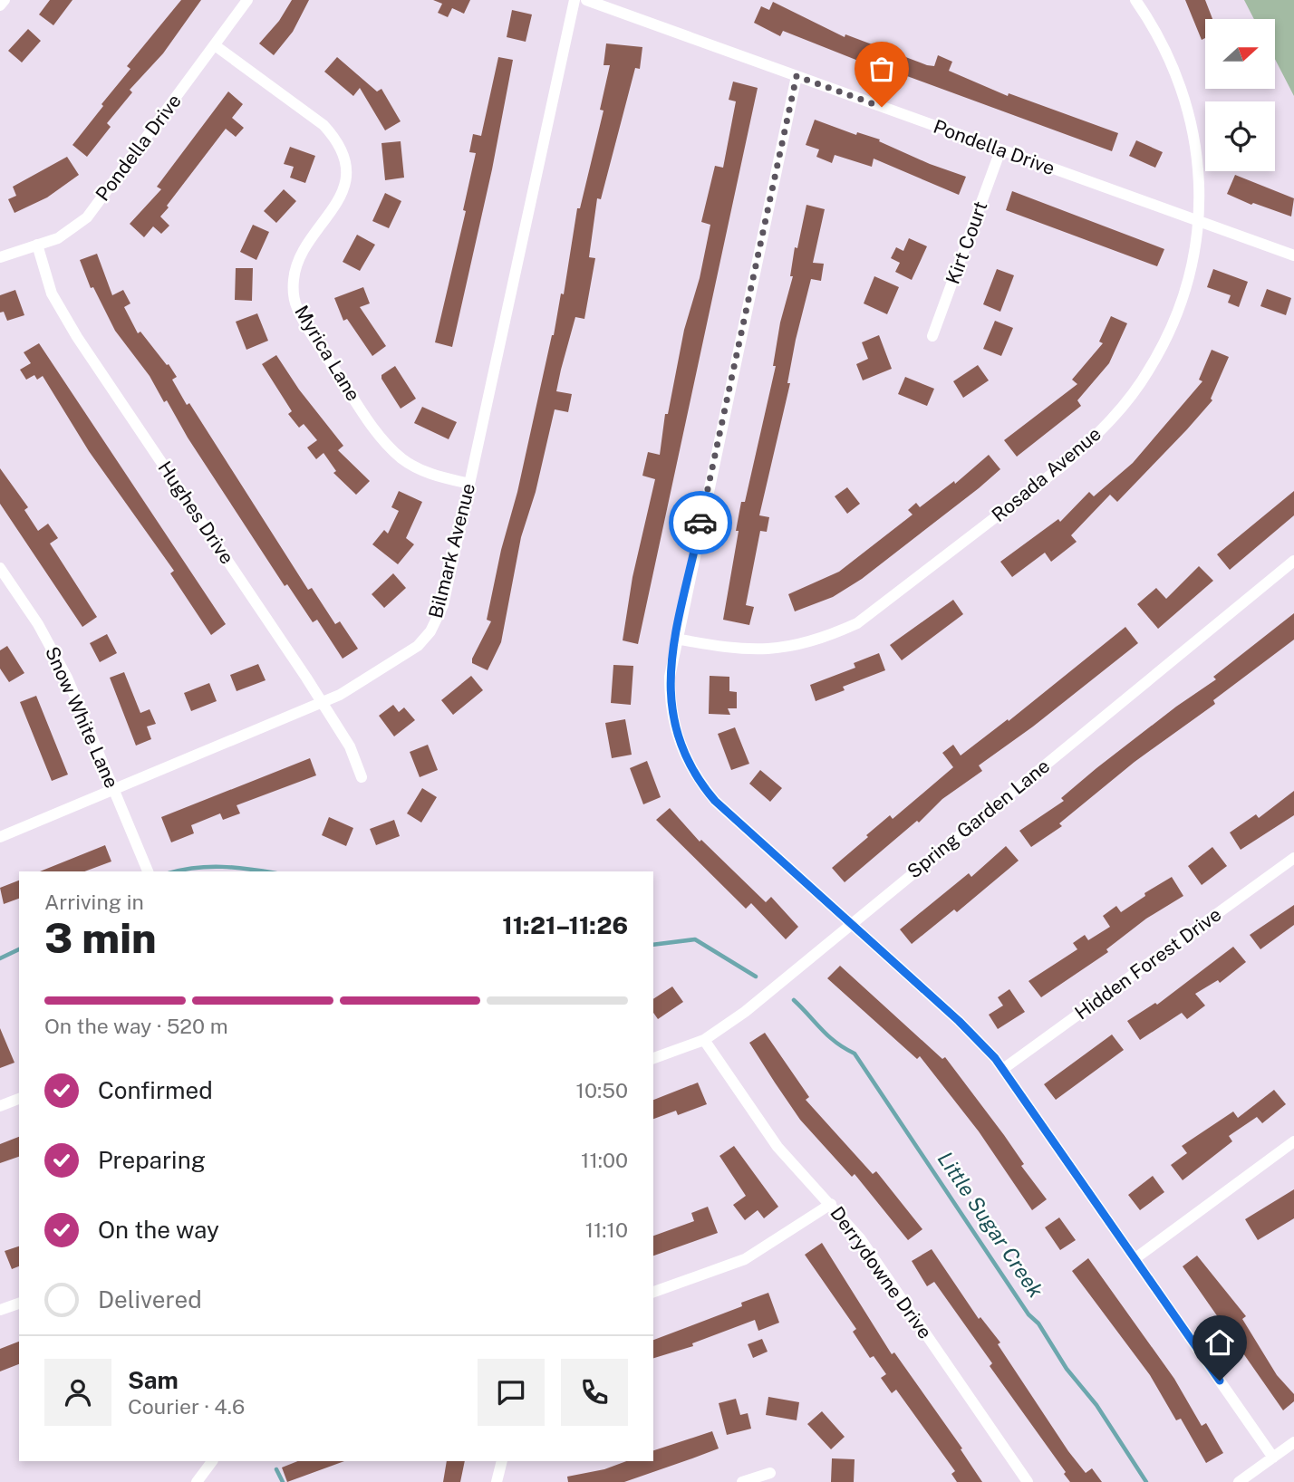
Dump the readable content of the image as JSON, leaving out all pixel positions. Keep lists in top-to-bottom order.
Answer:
{
  "streets": {
    "street": [
      "Pondella Drive",
      "Kirt Court",
      "Myrica Lane",
      "Rosada Avenue",
      "Hughes Drive",
      "Bilmark Avenue",
      "Snow White Lane",
      "Spring Garden Lane",
      "Hidden Forest Drive",
      "Derrydowne Drive"
    ]
  },
  "crossings": [
    ["Pondella Drive", "Kirt Court"],
    ["Pondella Drive", "Myrica Lane"],
    ["Pondella Drive", "Rosada Avenue"],
    ["Pondella Drive", "Hughes Drive"],
    ["Myrica Lane", "Bilmark Avenue"],
    ["Hughes Drive", "Bilmark Avenue"],
    ["Bilmark Avenue", "Snow White Lane"],
    ["Spring Garden Lane", "Derrydowne Drive"]
  ],
  "water": ["Little Sugar Creek"],
  "north": "right",
  "page": {
    "heading": ["3 min", "Arriving in", "11:21–11:26"],
    "panel": ["Sam", "Courier · 4.6"],
    "bar": "On the way · 520 m",
    "list": [
      ["Confirmed", "10:50"],
      ["Preparing", "11:00"],
      ["On the way", "11:10"],
      "Delivered"
    ]
  }
}
